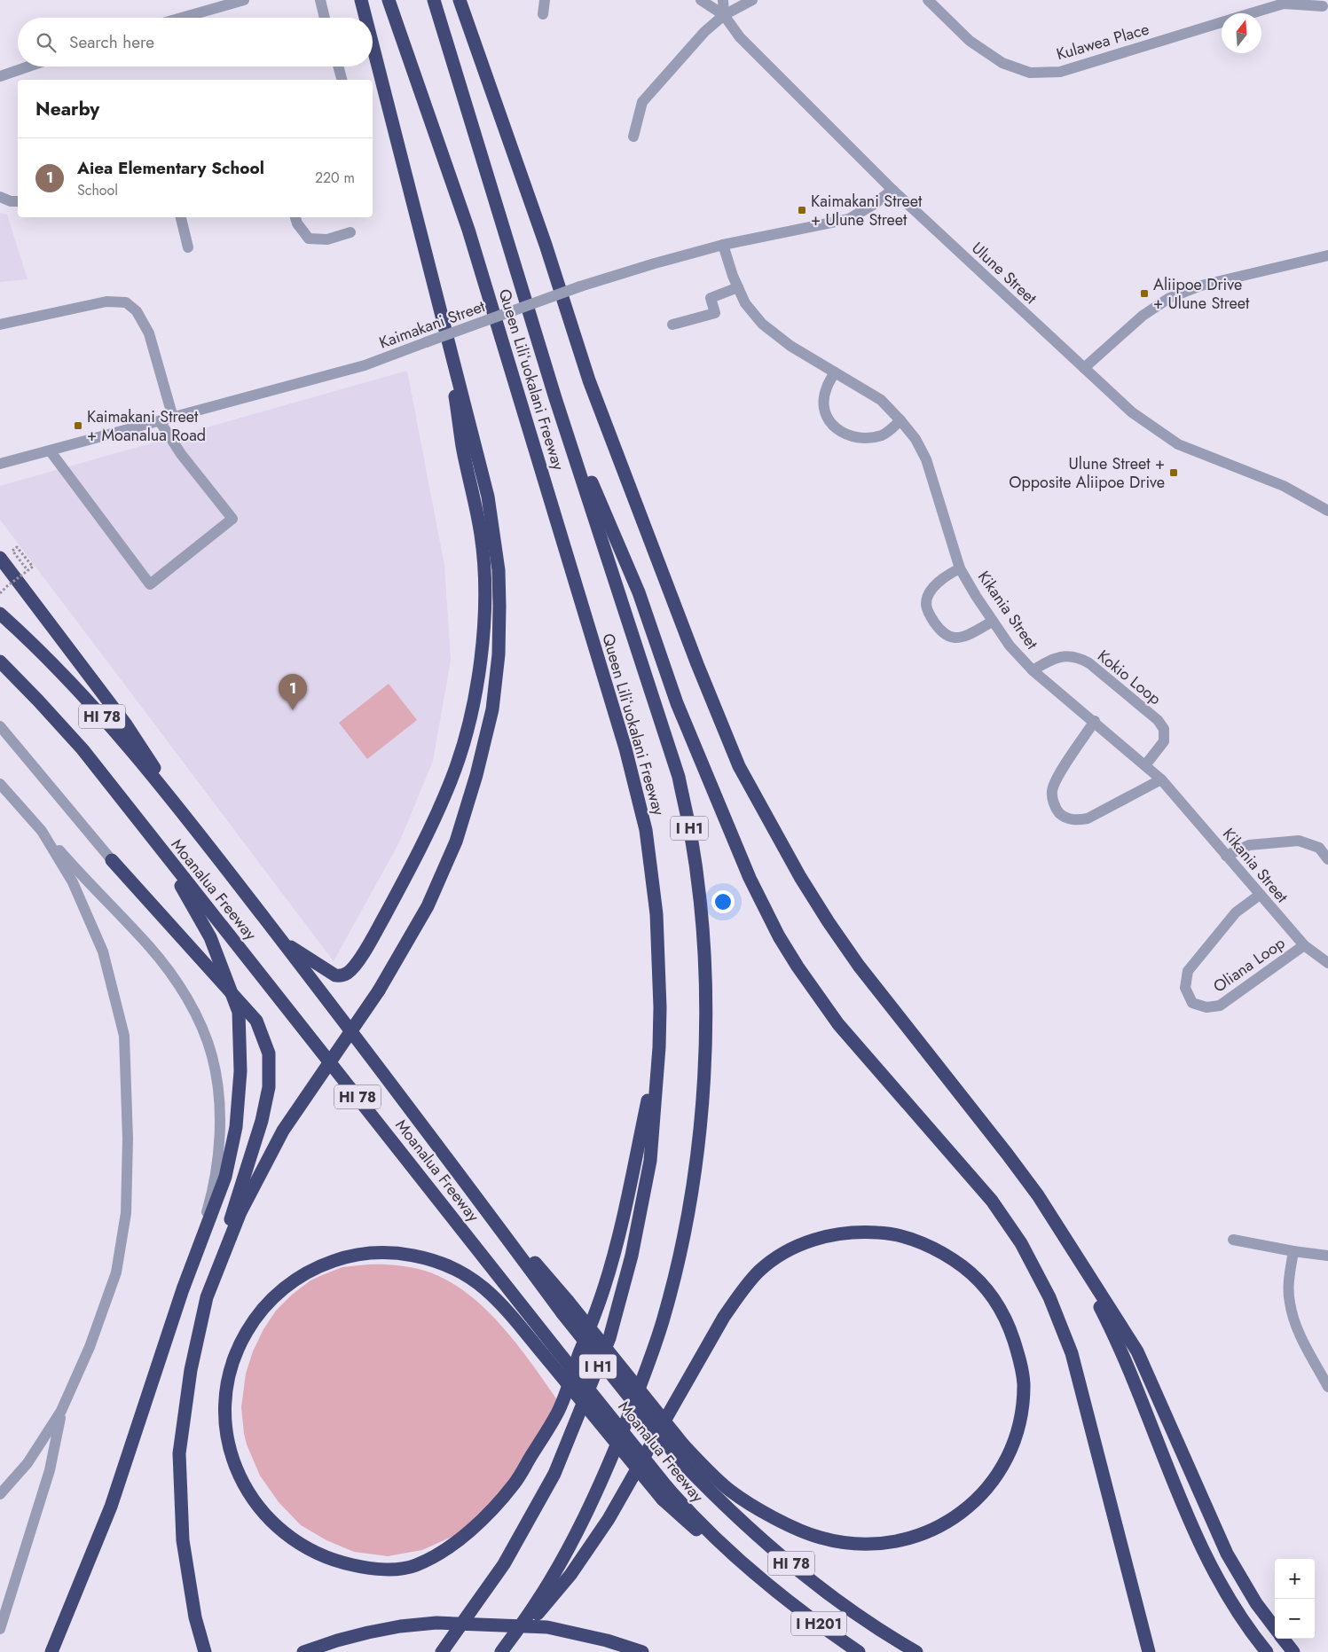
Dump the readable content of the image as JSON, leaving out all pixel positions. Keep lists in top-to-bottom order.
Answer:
{
  "streets": {
    "highway": [
      "Queen Liliʻuokalani Freeway",
      "HI 78",
      "I H1",
      "Moanalua Freeway",
      "I H201"
    ],
    "street": [
      "Kulawea Place",
      "Ulune Street",
      "Kaimakani Street",
      "Kikania Street",
      "Kokio Loop",
      "Oliana Loop"
    ]
  },
  "crossings": [
    ["Ulune Street", "Kaimakani Street"],
    ["Kaimakani Street", "Kikania Street"],
    ["Kikania Street", "Kokio Loop"],
    ["Kikania Street", "Oliana Loop"],
    ["HI 78", "Moanalua Freeway"]
  ],
  "places": {
    "transit": [
      "Kaimakani Street + Ulune Street",
      "Aliipoe Drive + Ulune Street",
      "Kaimakani Street + Moanalua Road",
      "Ulune Street + Opposite Aliipoe Drive"
    ]
  },
  "north": "top",
  "page": {
    "search": "Search here",
    "heading": "Nearby",
    "list": [
      {
        "mark": "1",
        "name": "Aiea Elementary School",
        "note": "School",
        "value": "220 m"
      }
    ],
    "pins": "1",
    "map_buttons": ["+", "−"]
  }
}
